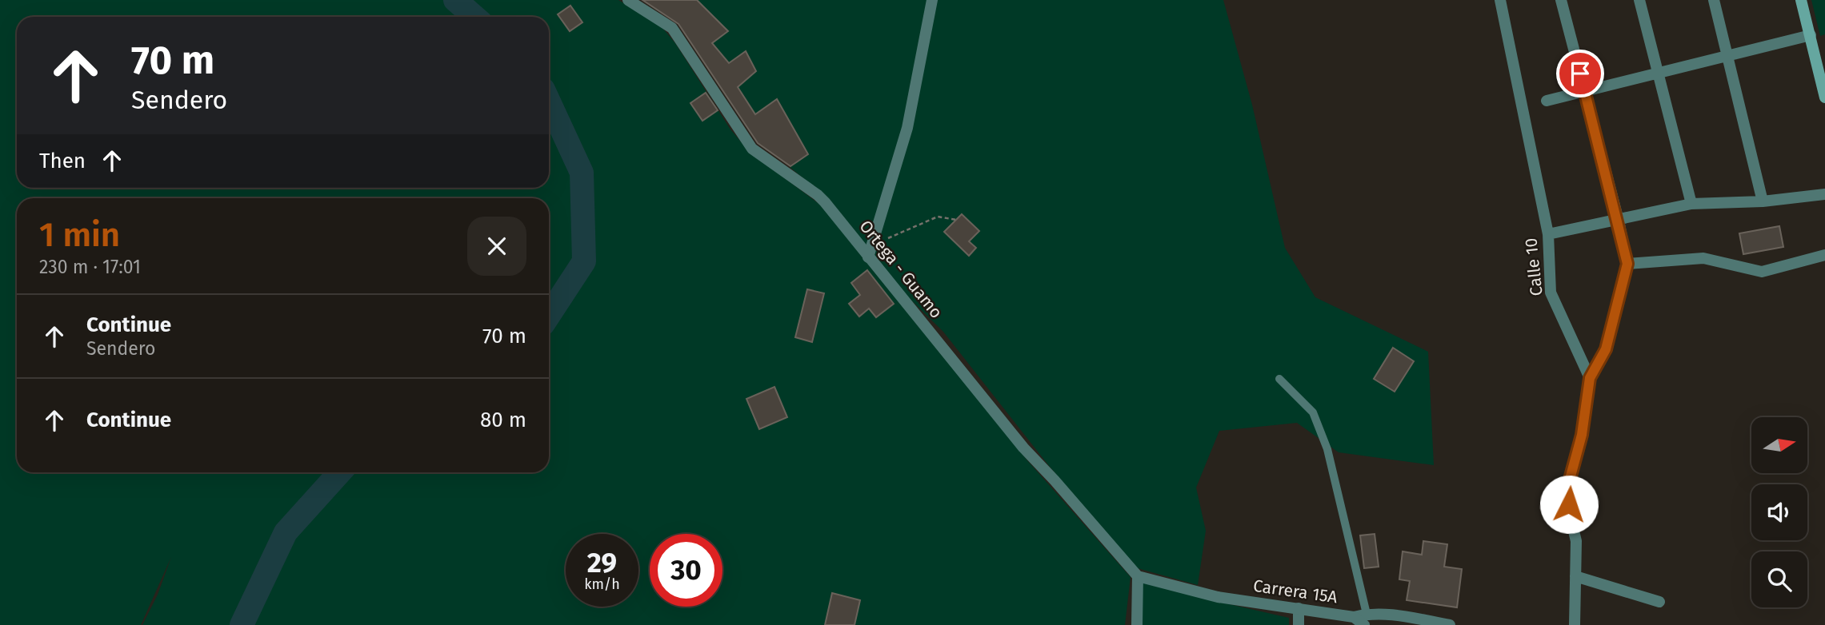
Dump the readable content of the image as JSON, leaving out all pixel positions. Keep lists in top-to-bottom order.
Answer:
{
  "streets": {
    "street": ["Calle 10", "Ortega - Guamo", "Carrera 15A"]
  },
  "crossings": [
    ["Ortega - Guamo", "Carrera 15A"]
  ],
  "north": "right",
  "page": {
    "turn": ["70 m", "Sendero"],
    "then": "Then",
    "heading": ["1 min", "230 m · 17:01"],
    "list": [
      {
        "name": "Continue",
        "note": "Sendero",
        "value": "70 m"
      },
      {
        "name": "Continue",
        "value": "80 m"
      }
    ],
    "speed": "29 km/h",
    "limit": "30"
  }
}
